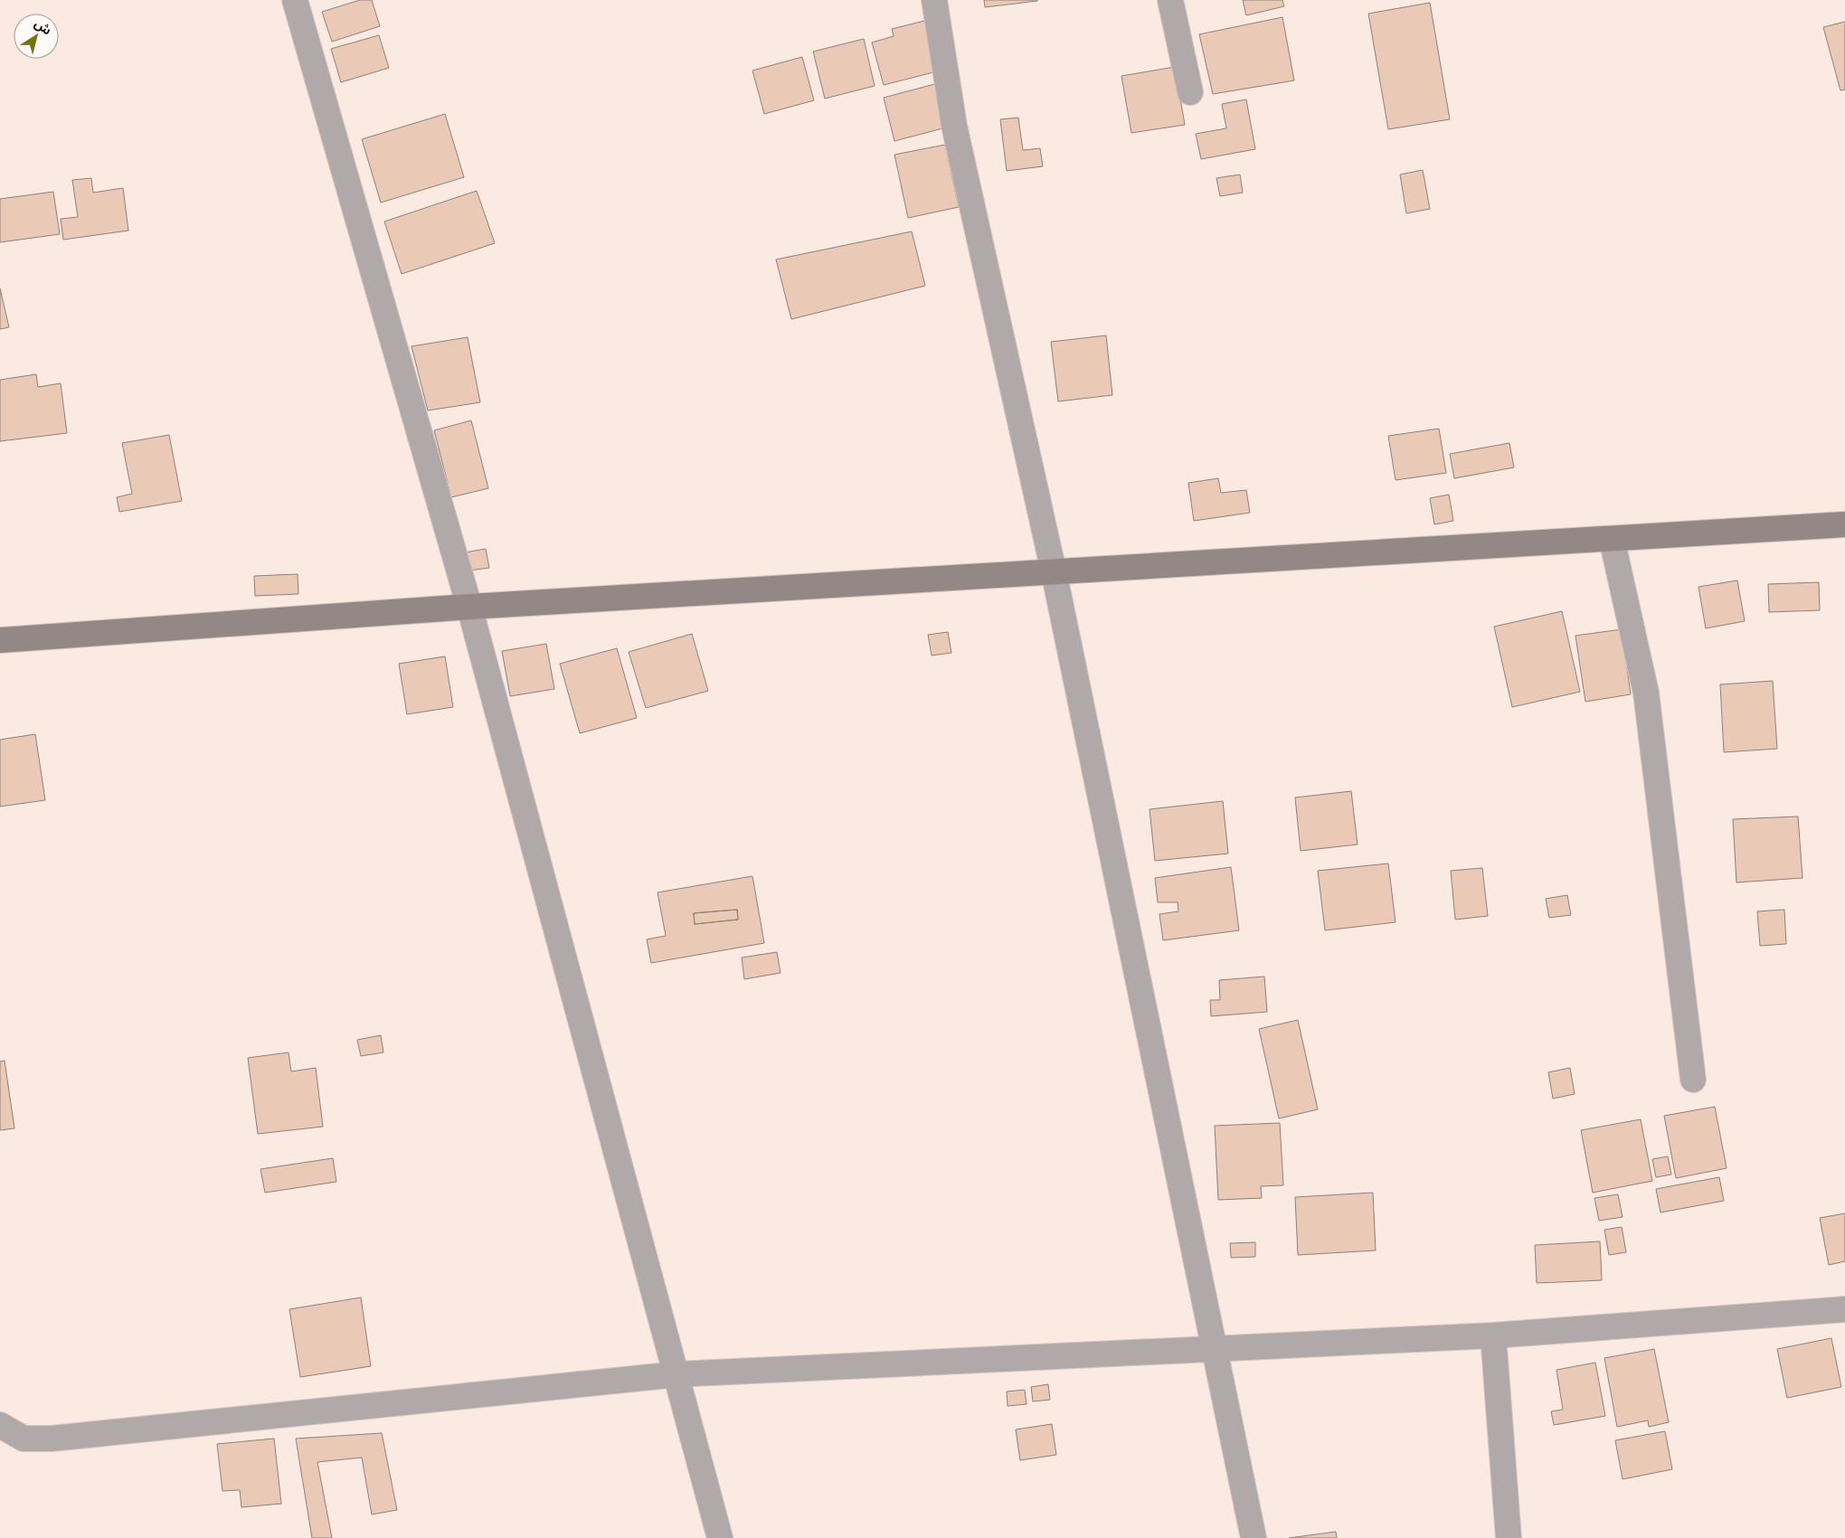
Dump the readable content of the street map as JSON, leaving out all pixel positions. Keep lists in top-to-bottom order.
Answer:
{
  "north": "top right"
}
